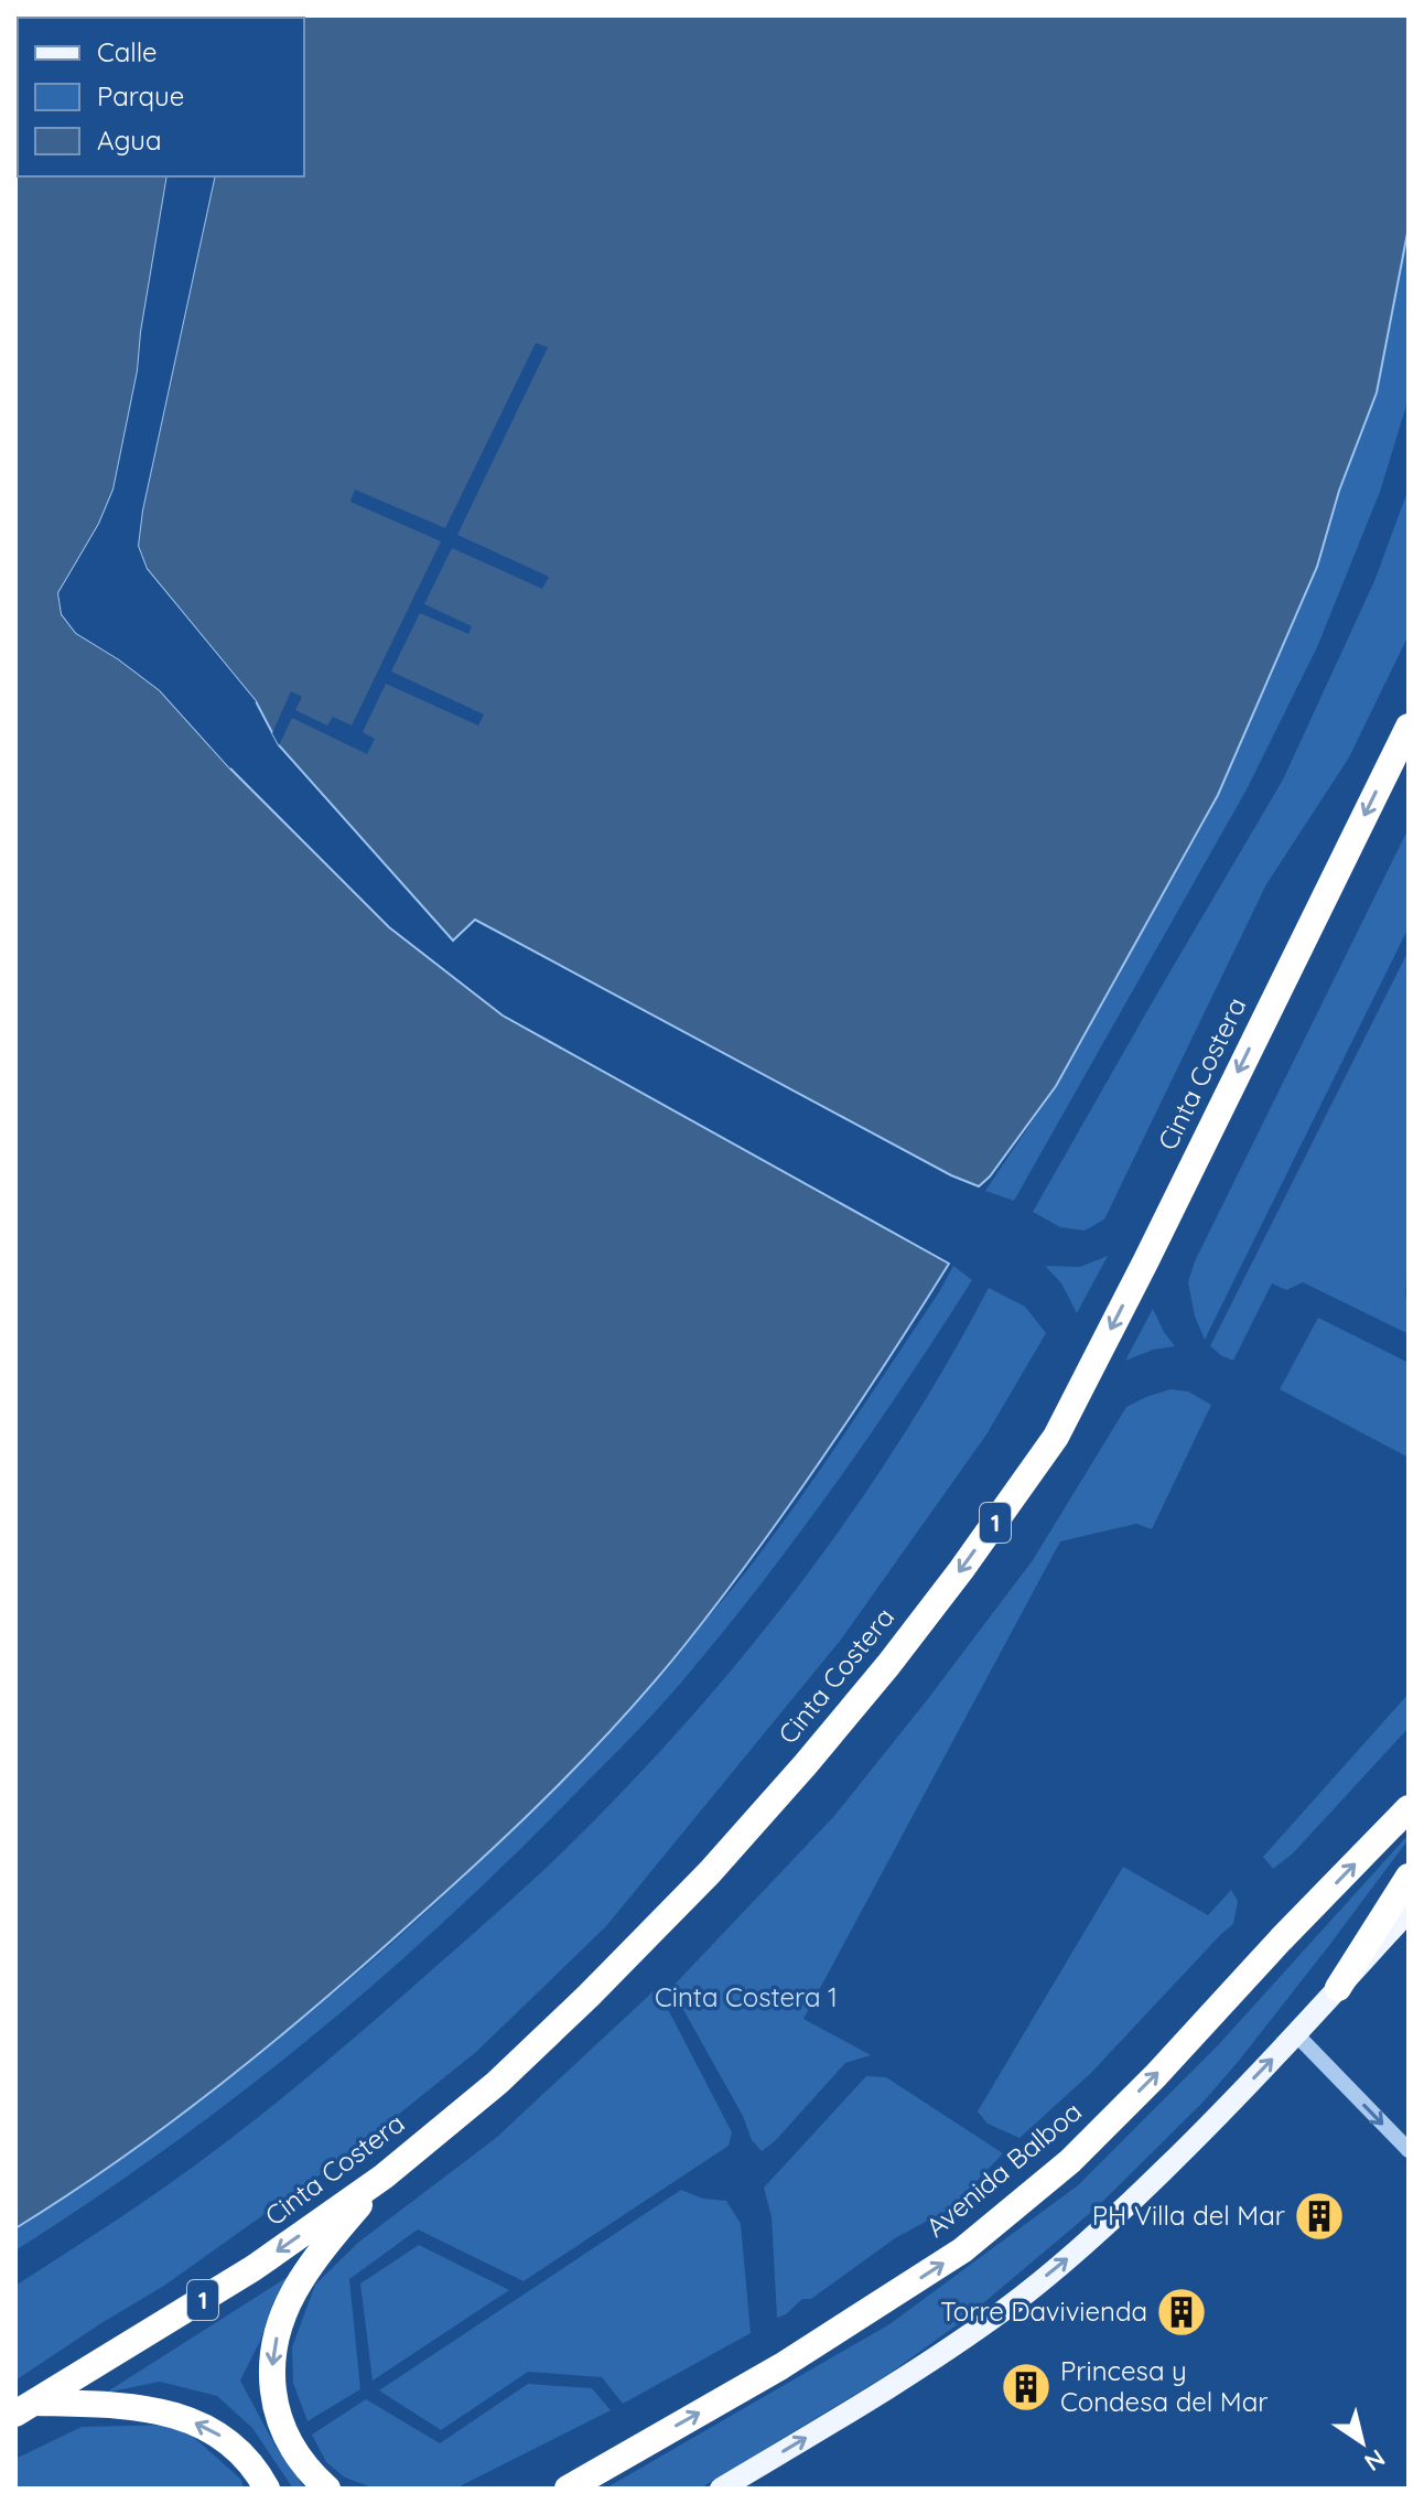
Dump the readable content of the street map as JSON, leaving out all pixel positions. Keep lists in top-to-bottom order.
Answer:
{
  "streets": {
    "highway": ["Cinta Costera", "1", "Avenida Balboa"]
  },
  "one_way": ["Cinta Costera", "Avenida Balboa"],
  "parks": ["Cinta Costera 1"],
  "places": {
    "building": ["PH Villa del Mar", "Torre Davivienda", "Princesa y Condesa del Mar"]
  },
  "legend": ["Calle", "Parque", "Agua"],
  "north": "bottom right"
}
